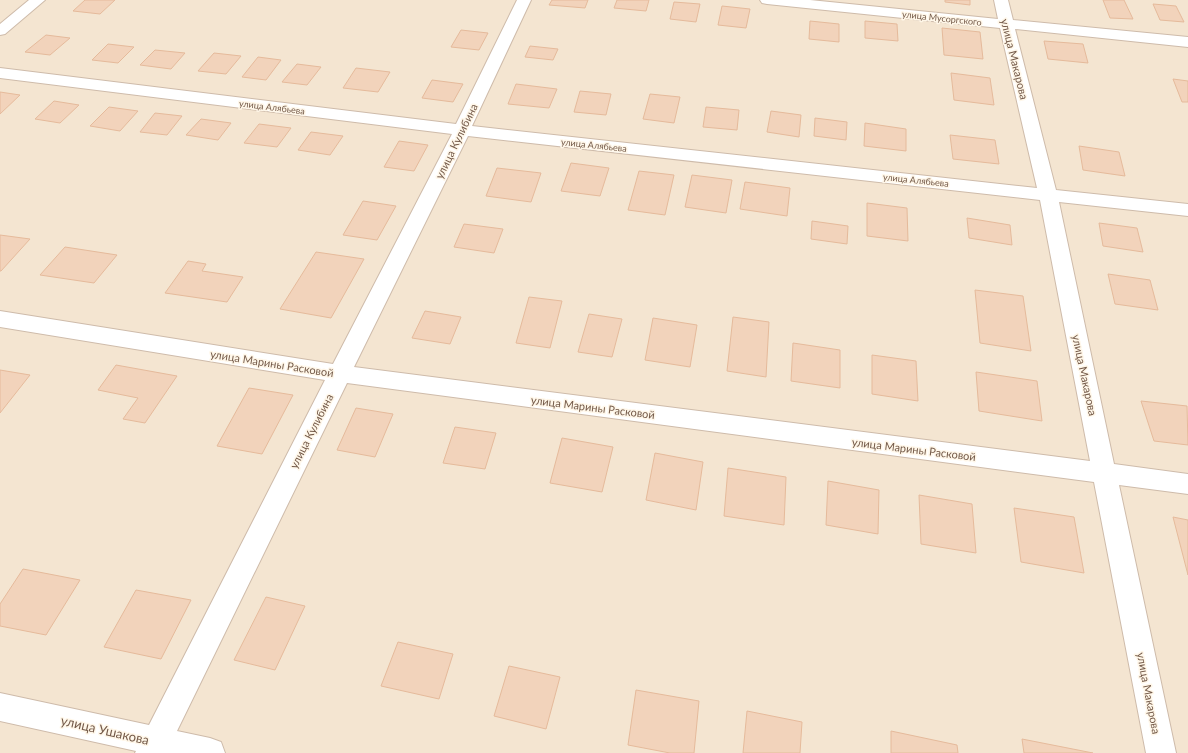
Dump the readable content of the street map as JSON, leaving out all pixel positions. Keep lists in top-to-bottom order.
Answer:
{
  "streets": {
    "street": [
      "улица Мусоргского",
      "улица Макарова",
      "улица Алябьева",
      "улица Кулибина",
      "улица Марины Расковой",
      "улица Ушакова"
    ]
  },
  "crossings": [
    ["улица Мусоргского", "улица Макарова"],
    ["улица Макарова", "улица Алябьева"],
    ["улица Макарова", "улица Марины Расковой"],
    ["улица Алябьева", "улица Кулибина"],
    ["улица Кулибина", "улица Марины Расковой"],
    ["улица Кулибина", "улица Ушакова"]
  ]
}
